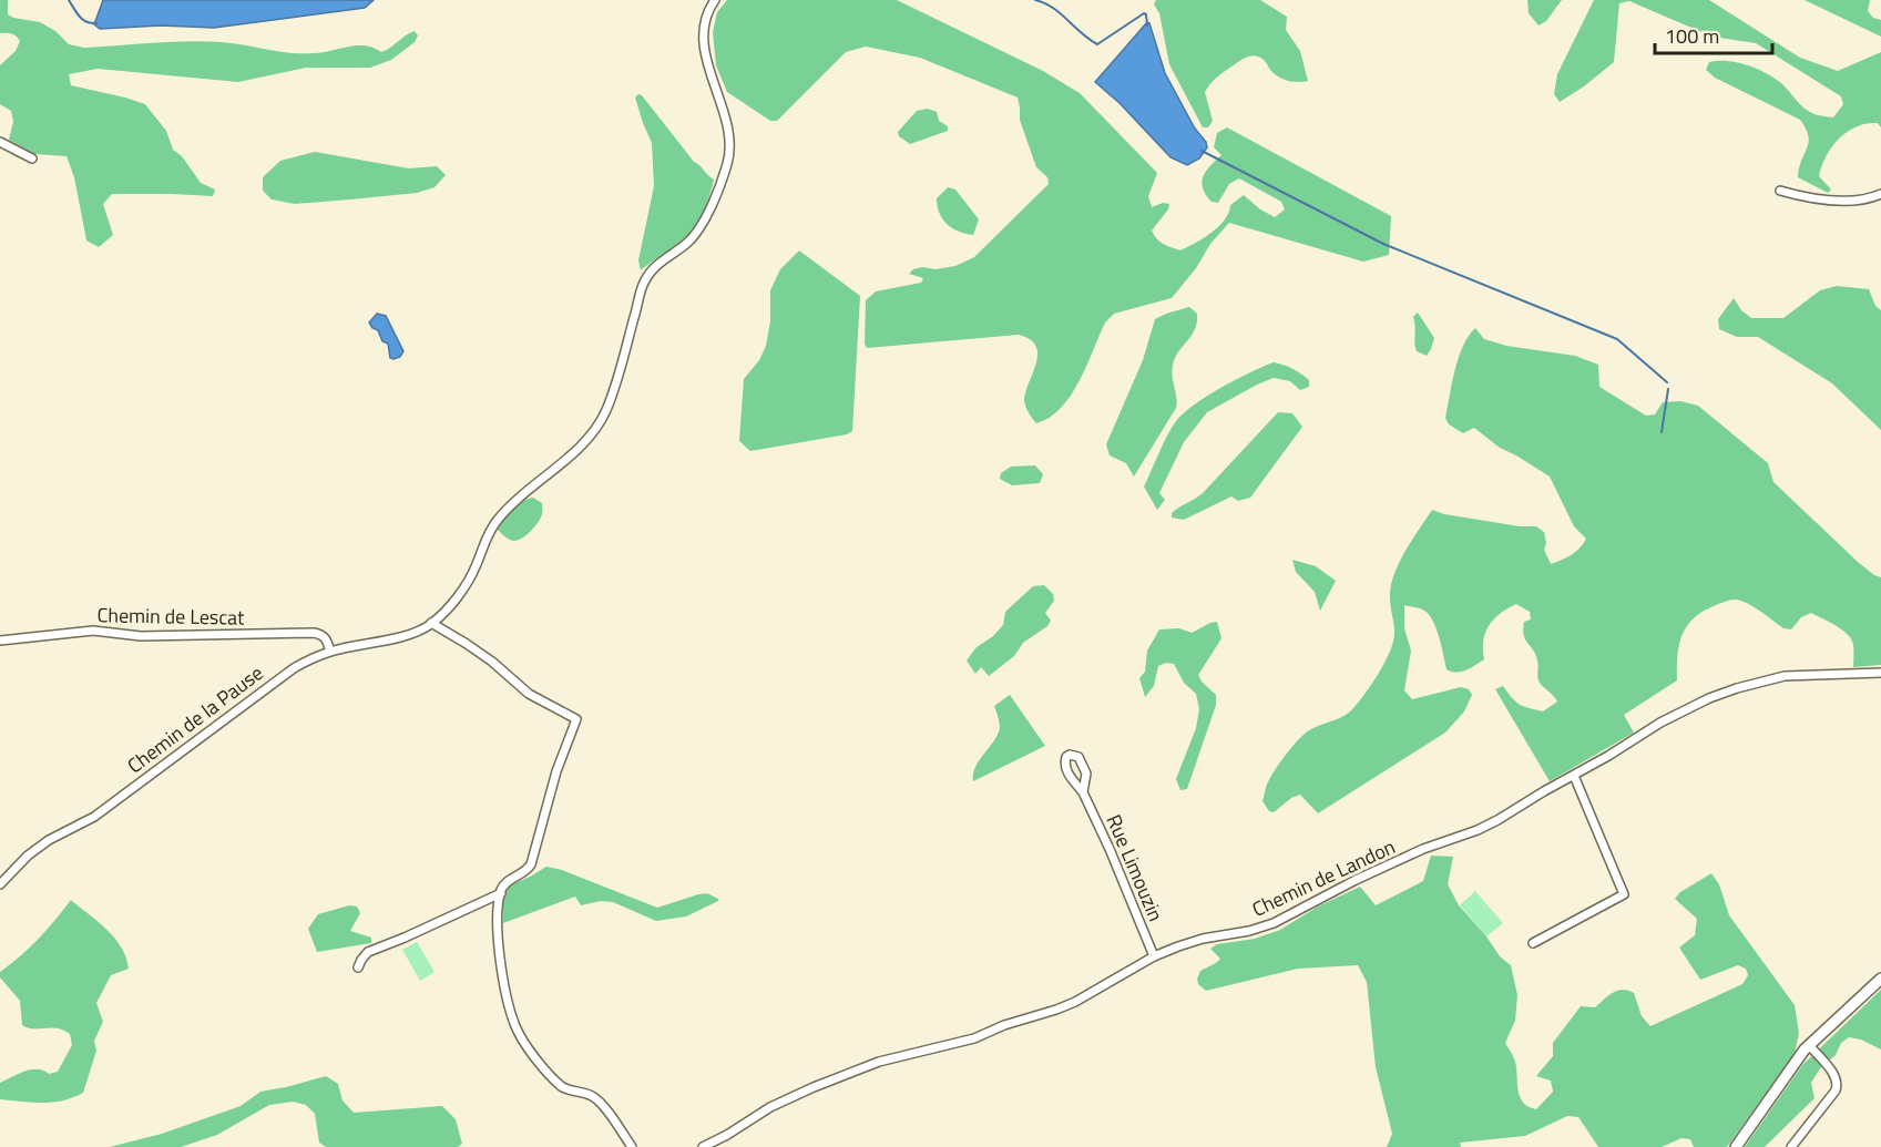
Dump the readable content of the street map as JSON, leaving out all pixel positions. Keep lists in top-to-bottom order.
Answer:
{
  "streets": {
    "street": [
      "Chemin de Lescat",
      "Chemin de la Pause",
      "Rue Limouzin",
      "Chemin de Landon"
    ]
  },
  "crossings": [
    ["Chemin de Lescat", "Chemin de la Pause"],
    ["Rue Limouzin", "Chemin de Landon"]
  ],
  "scale_bar": "100 m"
}
